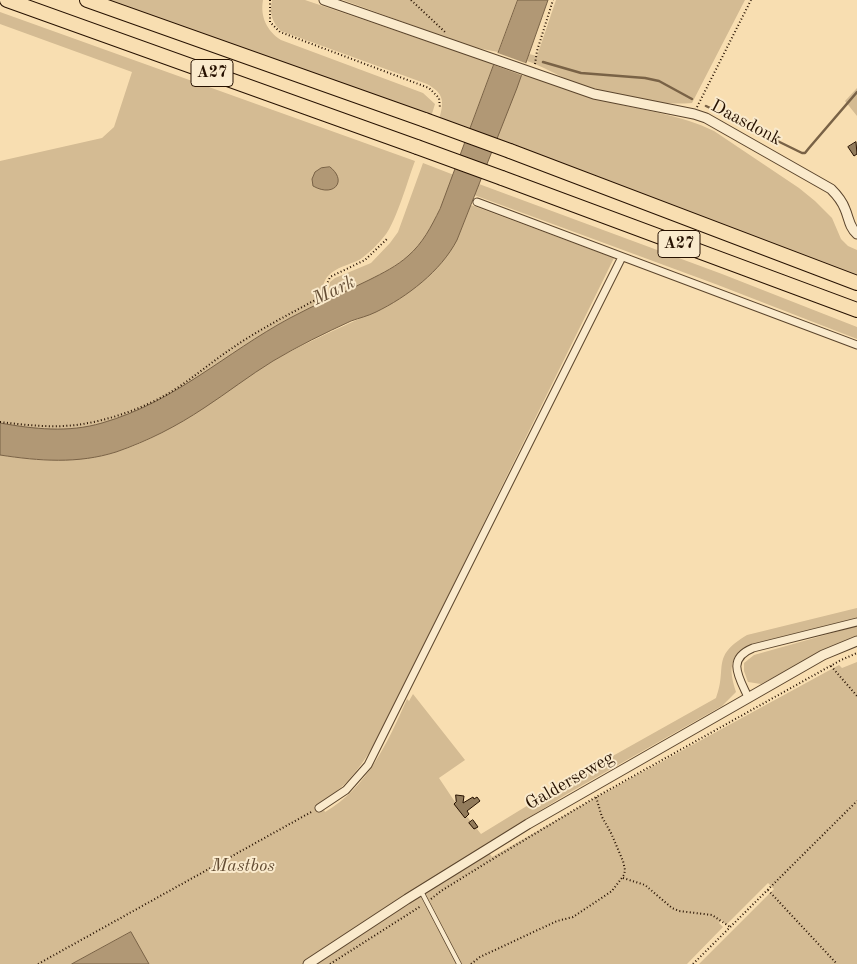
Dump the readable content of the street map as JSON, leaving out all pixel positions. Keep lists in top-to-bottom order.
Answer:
{
  "streets": {
    "highway": ["A27"],
    "street": ["Daasdonk", "Galderseweg"]
  },
  "water": ["Mark"],
  "parks": ["Mastbos"]
}
